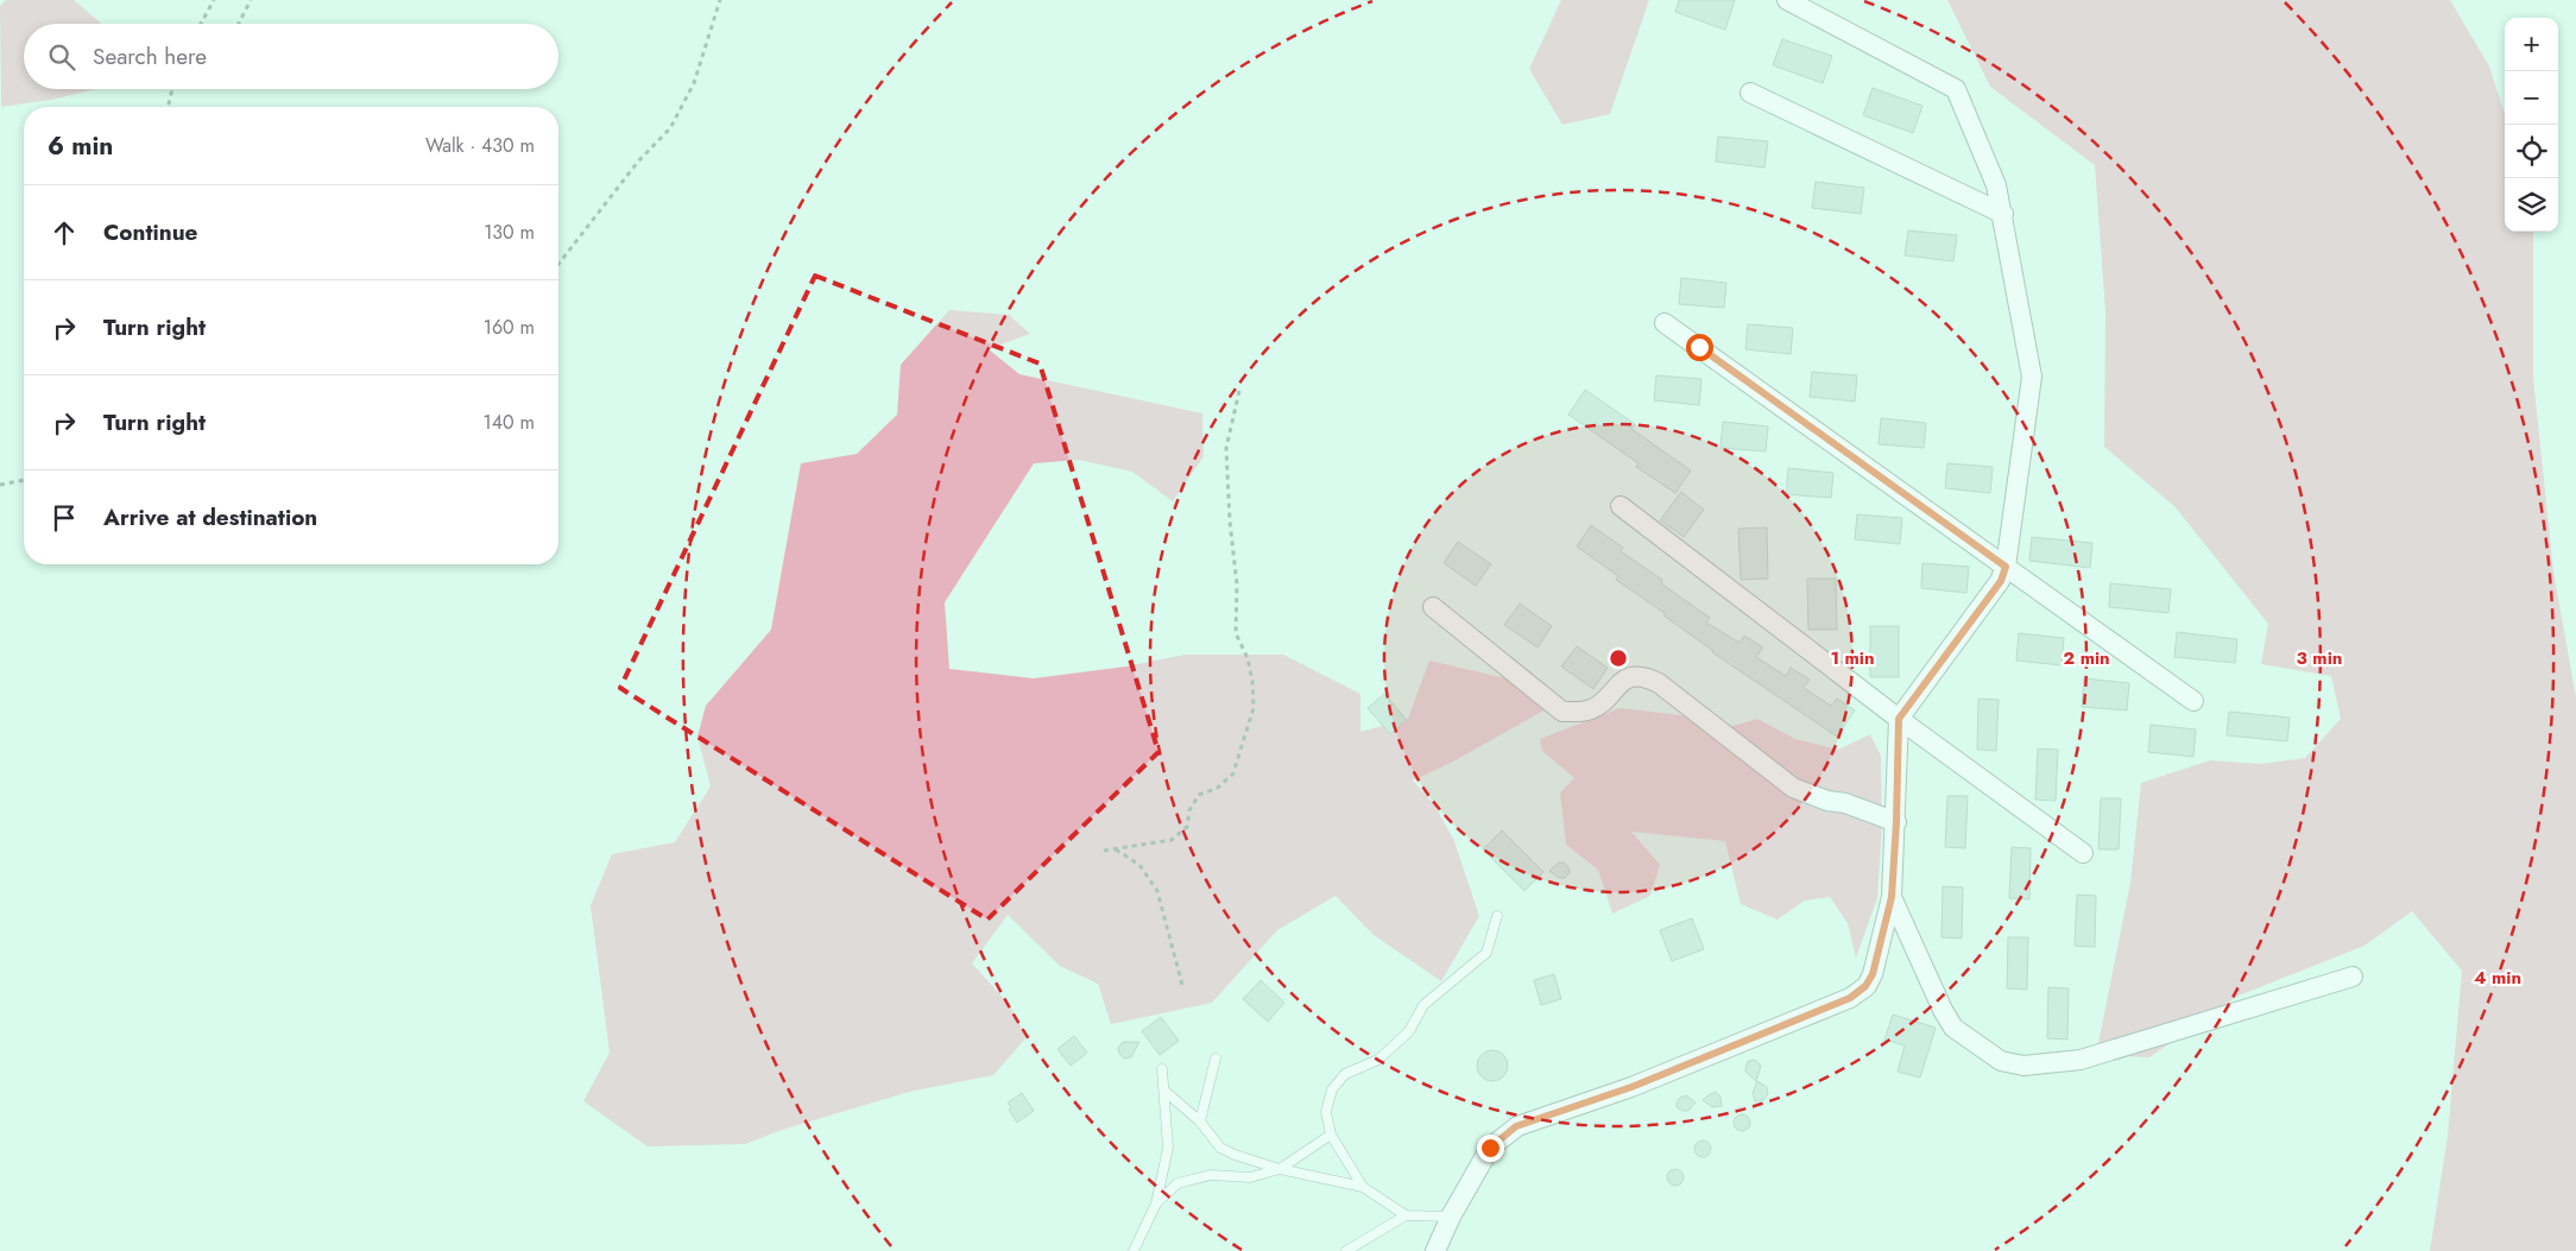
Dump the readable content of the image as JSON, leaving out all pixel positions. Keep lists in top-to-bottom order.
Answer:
{
  "page": {
    "map_buttons": ["+", "−"],
    "search": "Search here",
    "heading": ["6 min", "Walk · 430 m"],
    "list": [
      ["Continue", "130 m"],
      ["Turn right", "160 m"],
      ["Turn right", "140 m"],
      "Arrive at destination"
    ]
  },
  "rings": [
    "1 min",
    "2 min",
    "3 min",
    "4 min"
  ]
}
